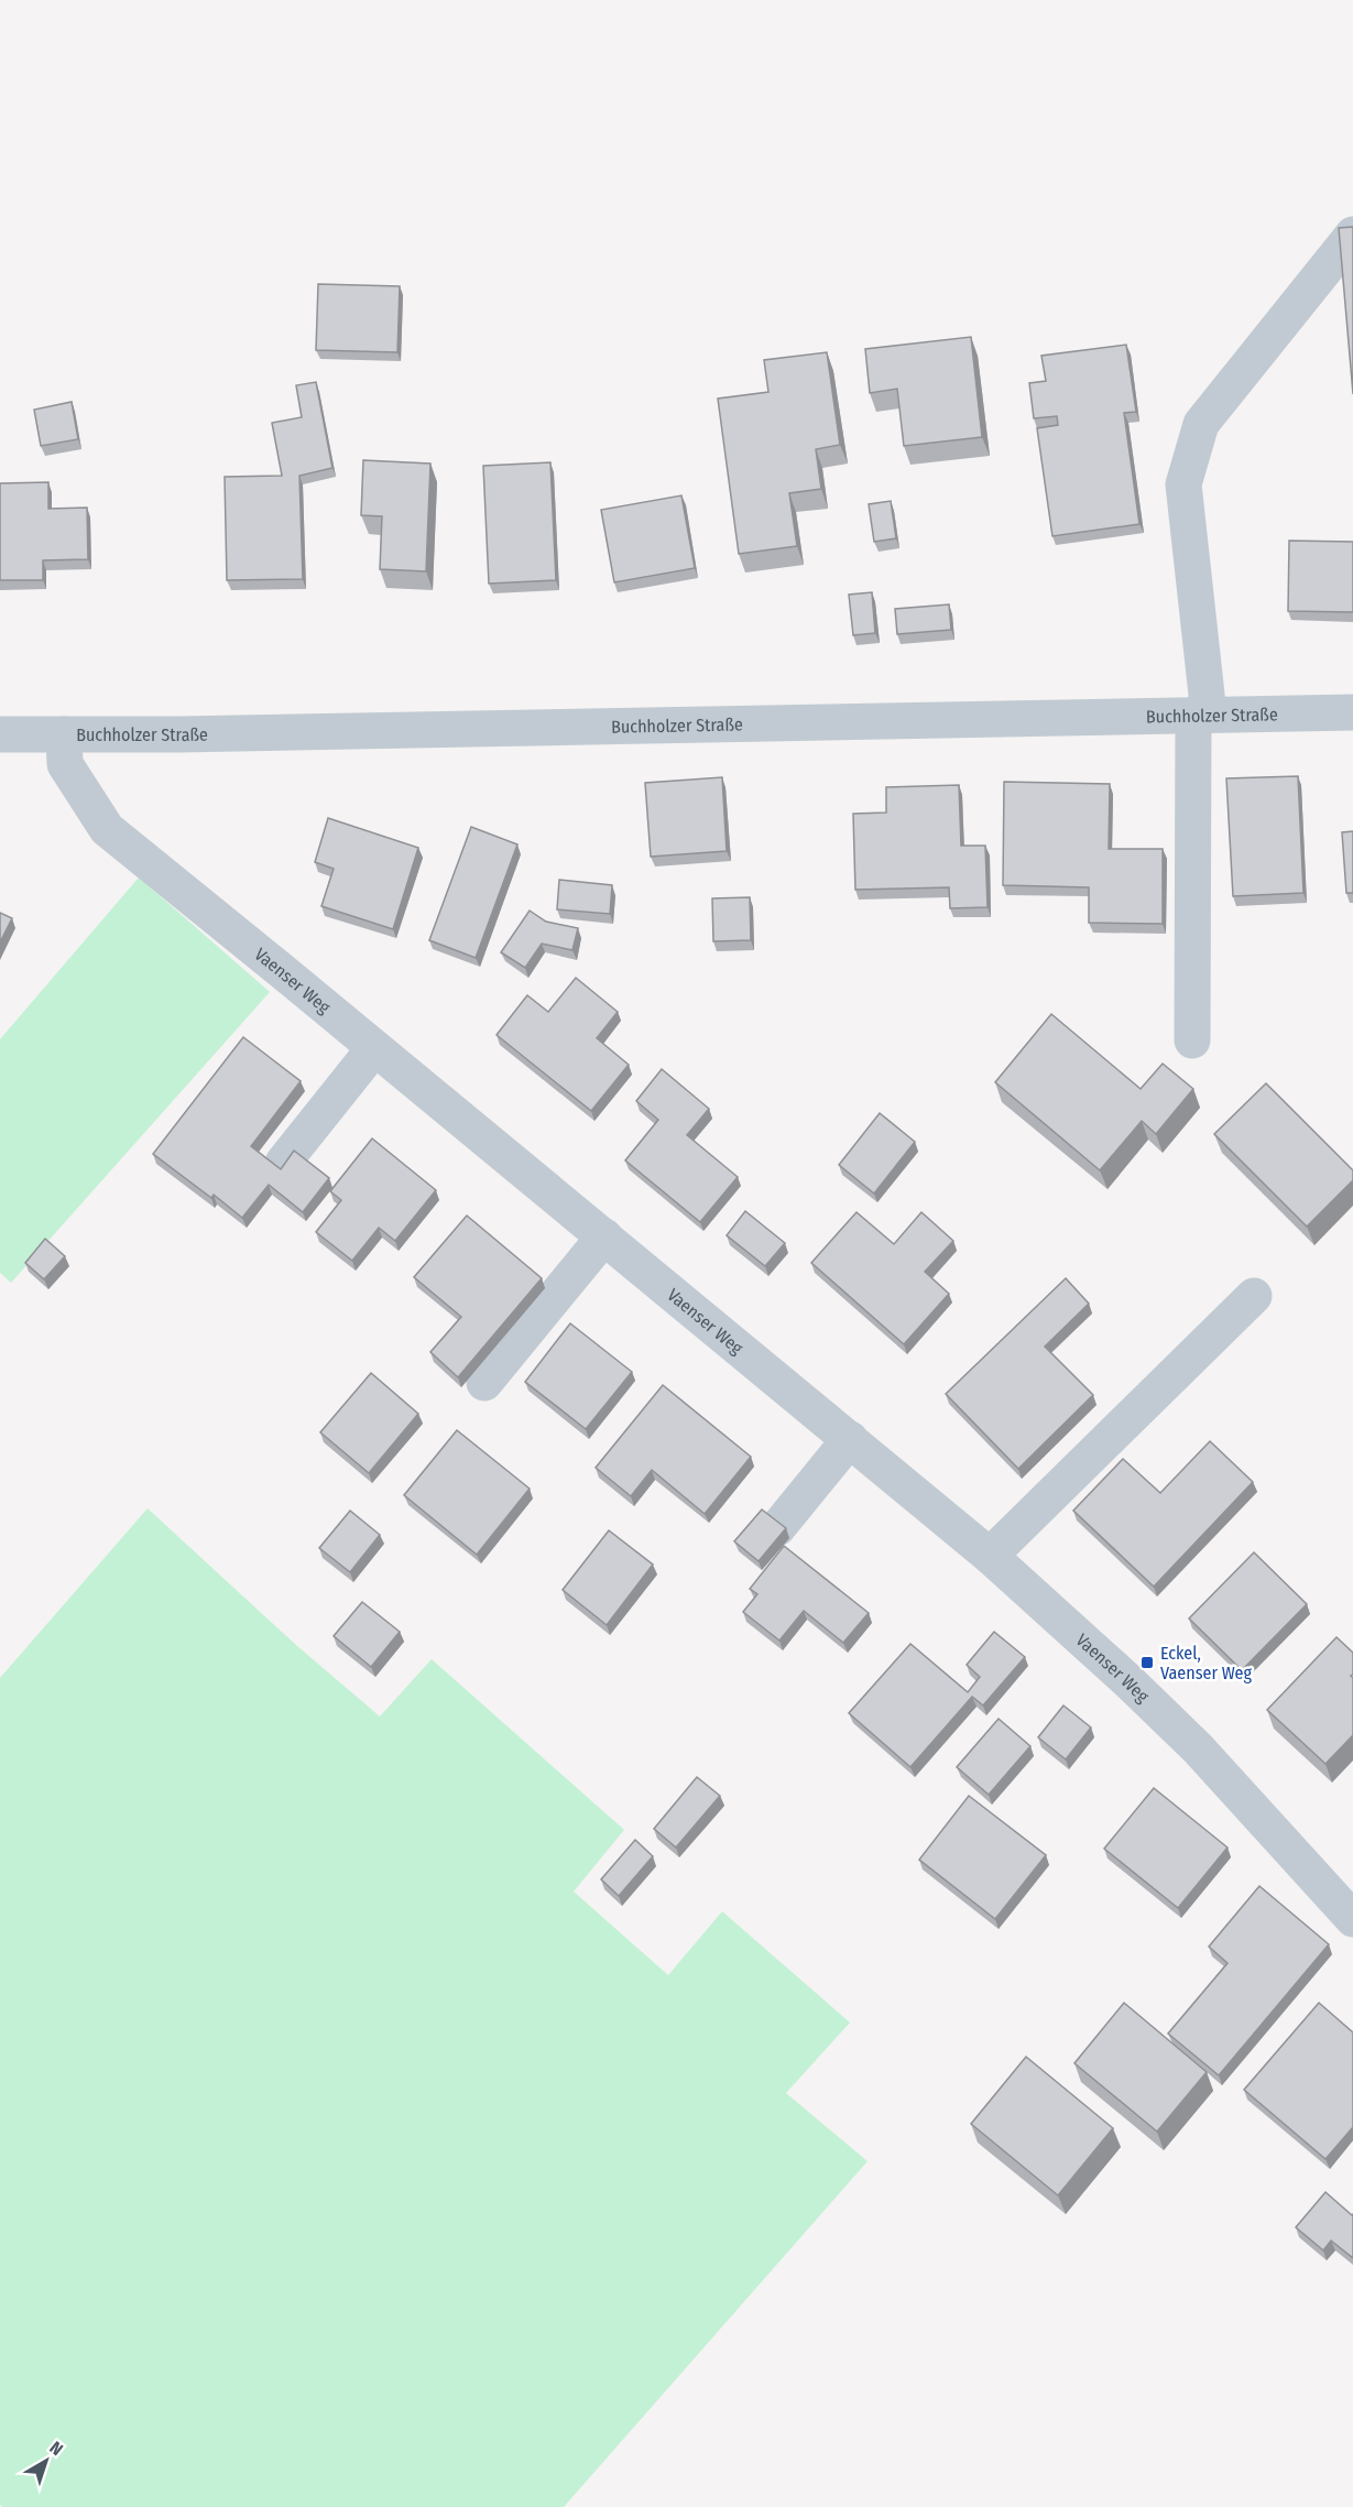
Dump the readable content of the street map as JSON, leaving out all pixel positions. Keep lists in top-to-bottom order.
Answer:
{
  "streets": {
    "street": ["Buchholzer Straße", "Vaenser Weg"]
  },
  "crossings": [
    ["Buchholzer Straße", "Vaenser Weg"]
  ],
  "places": {
    "transit": ["Eckel, Vaenser Weg"]
  },
  "north": "top right"
}
